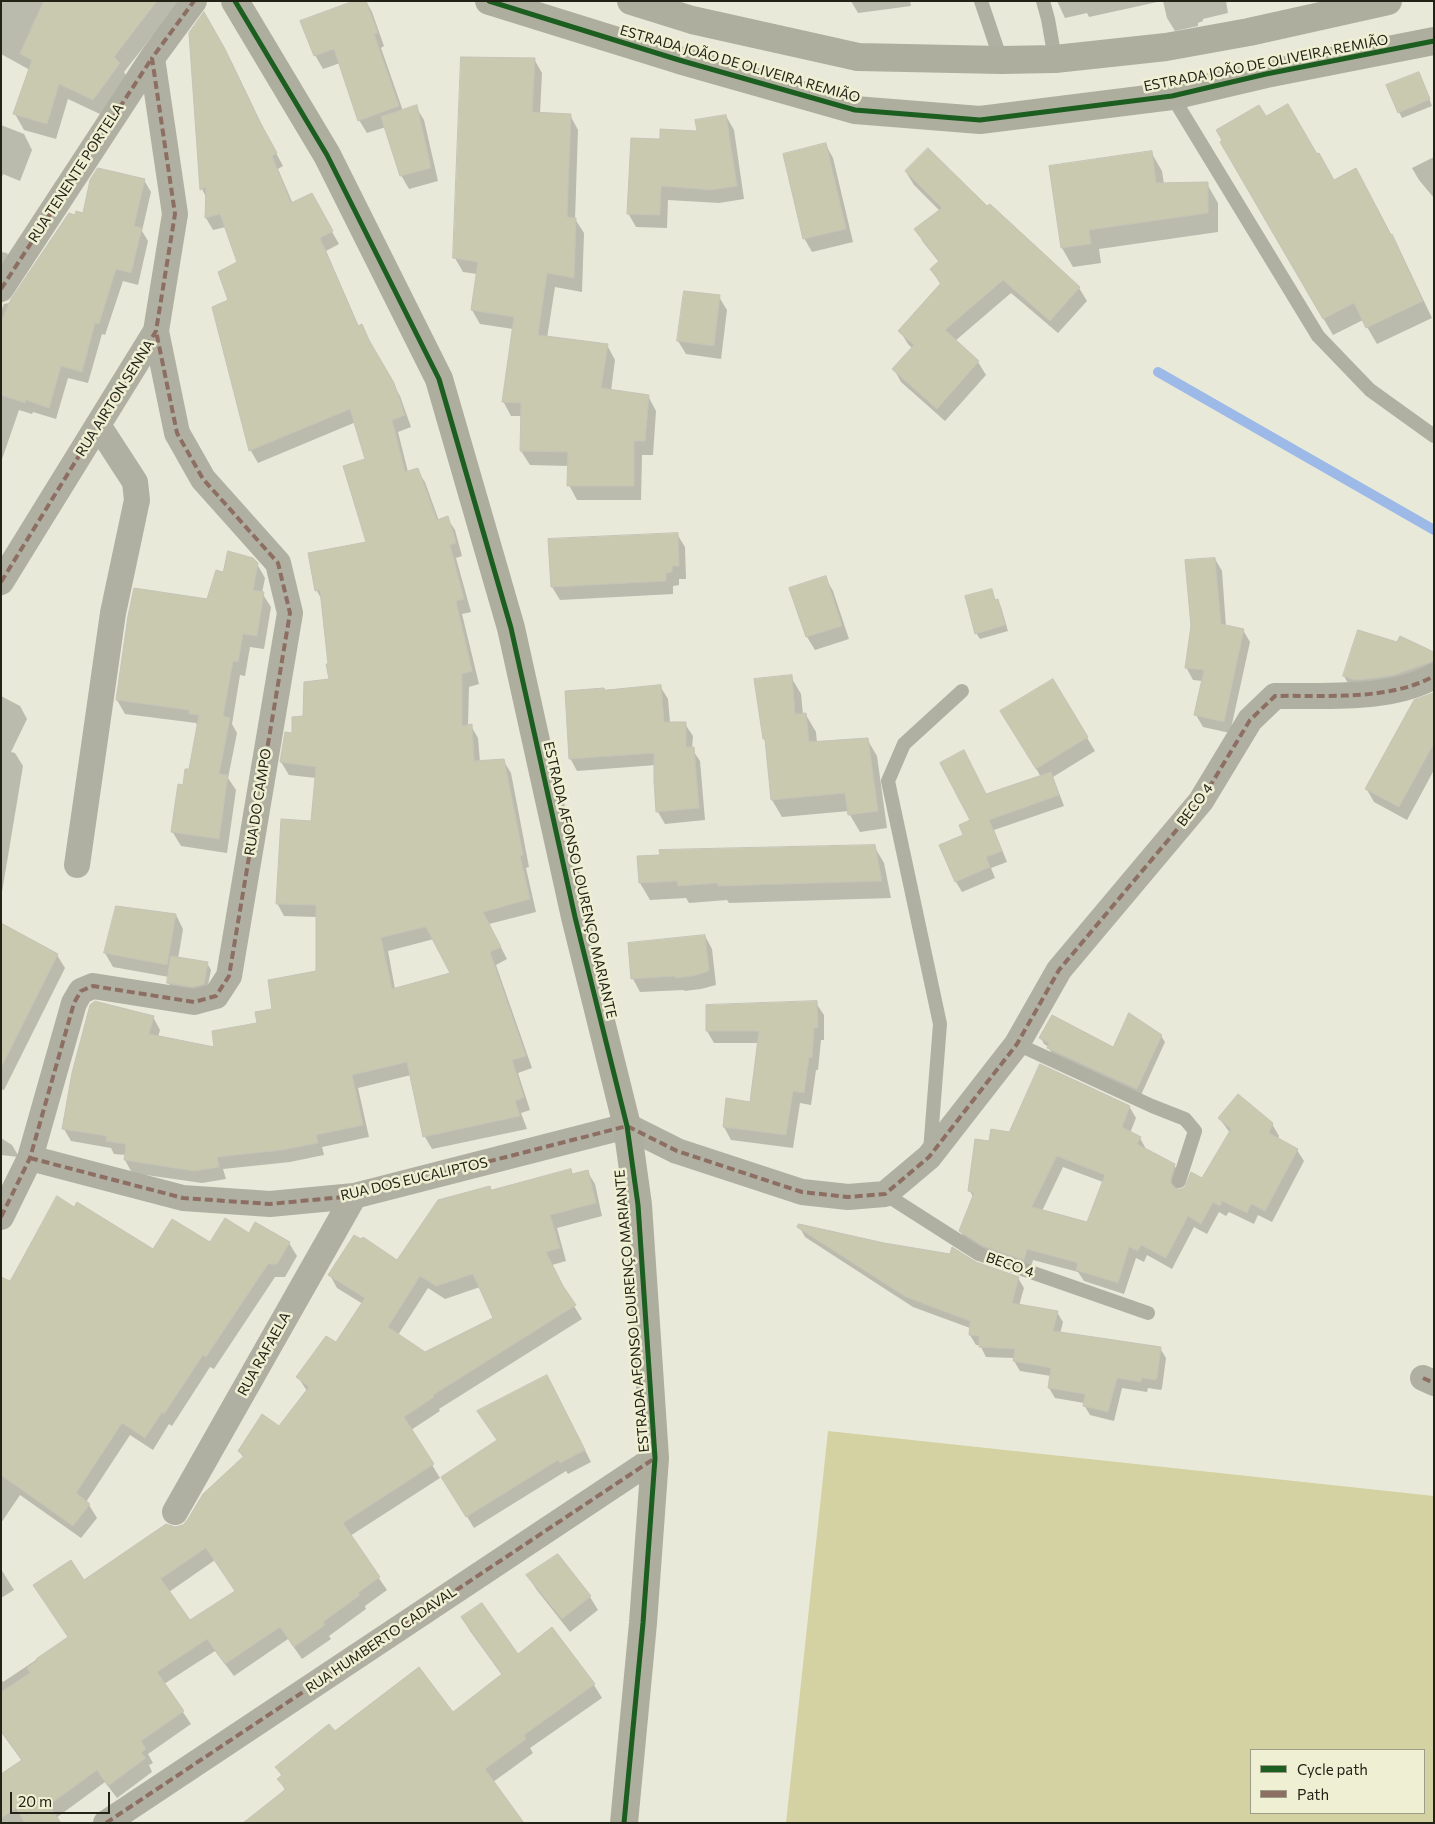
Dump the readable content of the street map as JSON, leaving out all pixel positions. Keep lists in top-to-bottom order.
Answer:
{
  "streets": {
    "main road": ["ESTRADA JOÃO DE OLIVEIRA REMIÃO", "ESTRADA AFONSO LOURENÇO MARIANTE"],
    "street": [
      "RUA TENENTE PORTELA",
      "RUA AIRTON SENNA",
      "RUA DO CAMPO",
      "BECO 4",
      "RUA DOS EUCALIPTOS",
      "RUA RAFAELA",
      "RUA HUMBERTO CADAVAL"
    ]
  },
  "crossings": [
    ["RUA TENENTE PORTELA", "RUA AIRTON SENNA"],
    ["RUA AIRTON SENNA", "RUA DO CAMPO"],
    ["RUA DO CAMPO", "RUA DOS EUCALIPTOS"],
    ["ESTRADA AFONSO LOURENÇO MARIANTE", "RUA DOS EUCALIPTOS"],
    ["ESTRADA AFONSO LOURENÇO MARIANTE", "RUA HUMBERTO CADAVAL"],
    ["RUA DOS EUCALIPTOS", "RUA RAFAELA"]
  ],
  "legend": ["Cycle path", "Path"],
  "scale_bar": "20 m"
}
